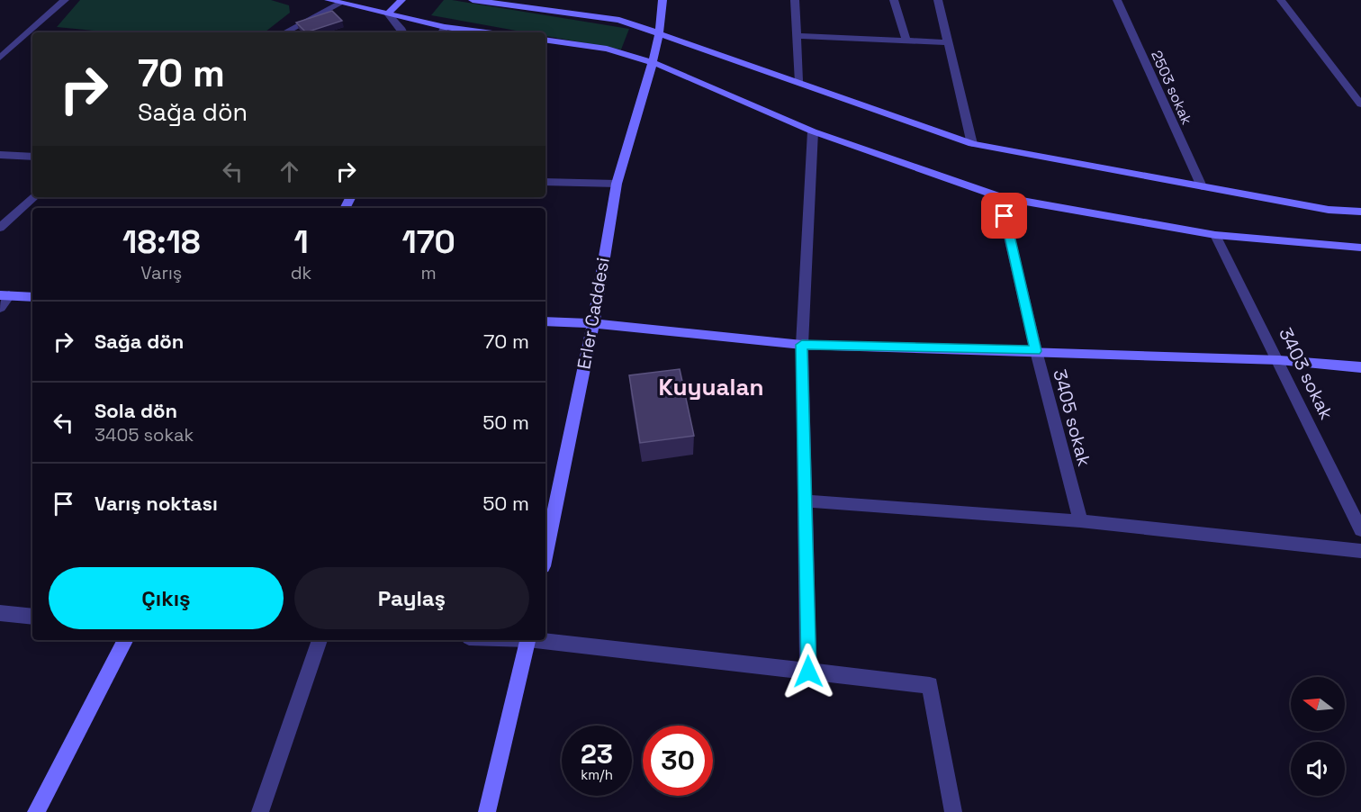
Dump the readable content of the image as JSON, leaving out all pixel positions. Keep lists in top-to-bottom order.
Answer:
{
  "streets": {
    "main road": ["Erler Caddesi"],
    "street": ["2503 sokak", "3403 sokak", "3405 sokak"]
  },
  "districts": ["Kuyualan"],
  "north": "left",
  "page": {
    "turn": ["70 m", "Sağa dön"],
    "eta": [
      "18:18",
      "Varış",
      "1",
      "dk",
      "170",
      "m"
    ],
    "list": [
      {
        "name": "Sağa dön",
        "value": "70 m"
      },
      {
        "name": "Sola dön",
        "note": "3405 sokak",
        "value": "50 m"
      },
      {
        "name": "Varış noktası",
        "value": "50 m"
      }
    ],
    "buttons": ["Çıkış", "Paylaş"],
    "speed": "23 km/h",
    "limit": "30"
  }
}
